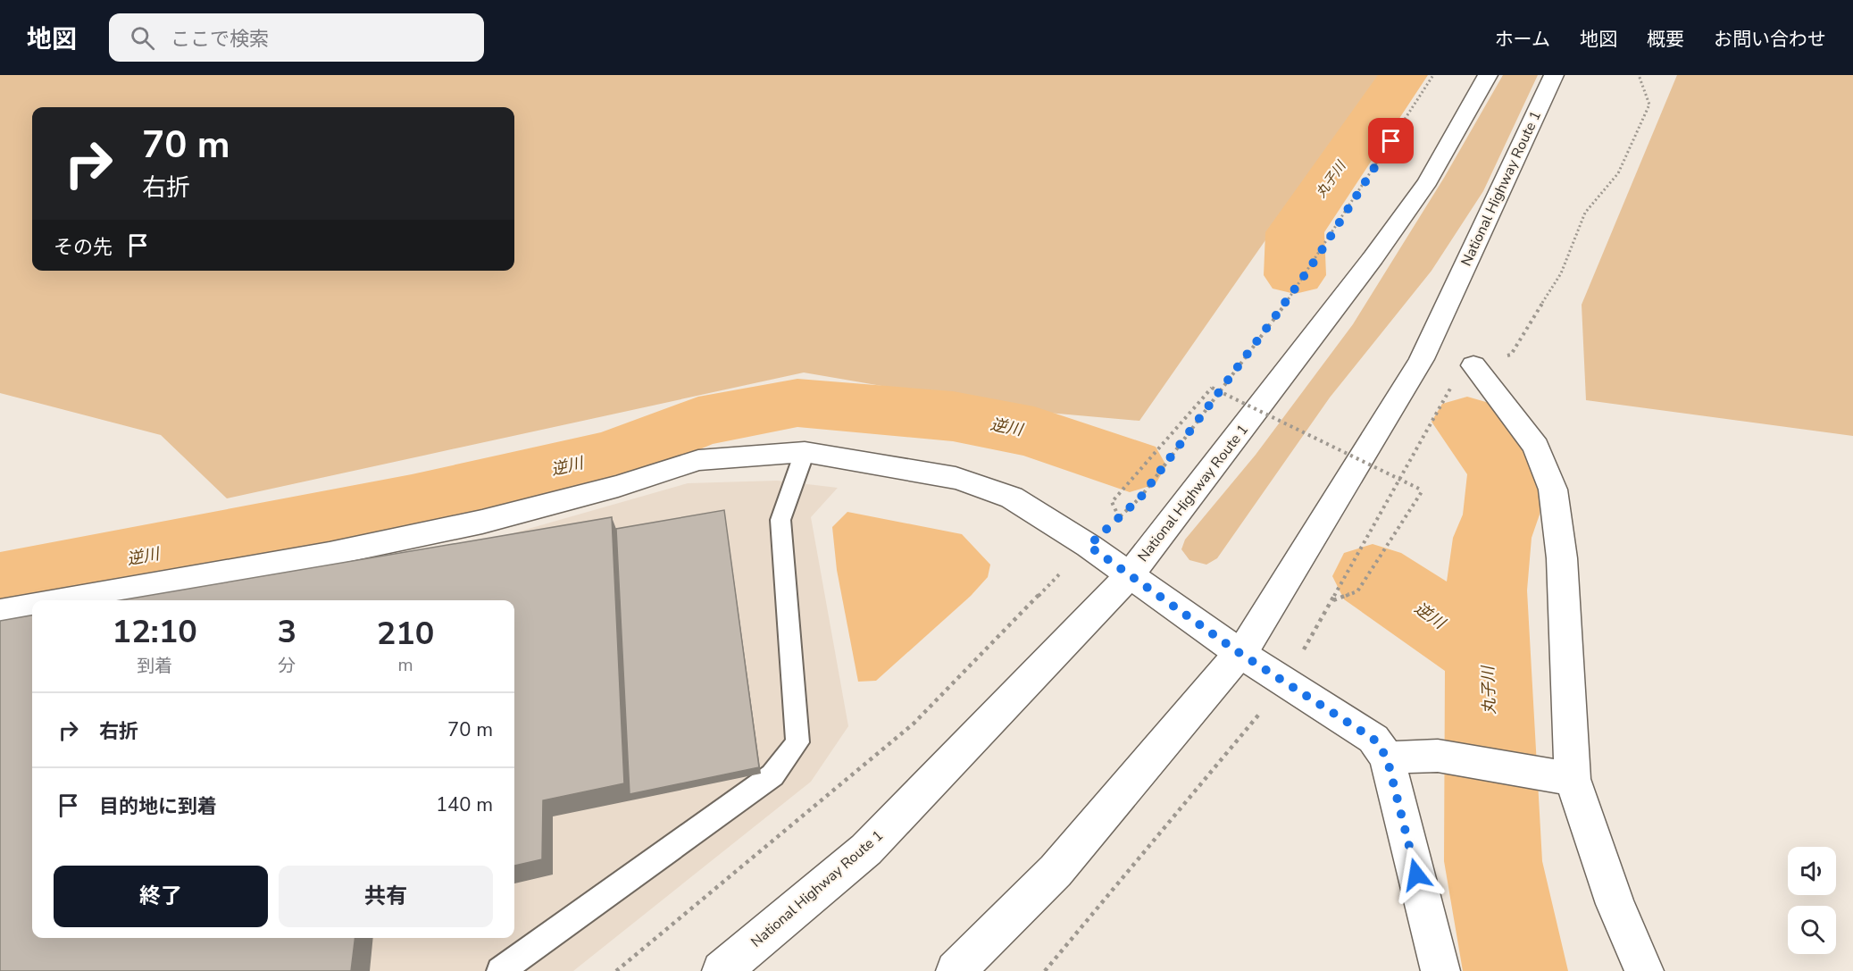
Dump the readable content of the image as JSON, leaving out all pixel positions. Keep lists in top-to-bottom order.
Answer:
{
  "streets": {
    "main road": ["National Highway Route 1"]
  },
  "water": ["丸子川", "逆川"],
  "page": {
    "header": "地図",
    "search": "ここで検索",
    "nav": [
      "ホーム",
      "地図",
      "概要",
      "お問い合わせ"
    ],
    "turn": ["70 m", "右折"],
    "then": "その先",
    "eta": [
      "12:10",
      "到着",
      "3",
      "分",
      "210",
      "m"
    ],
    "list": [
      {
        "name": "右折",
        "value": "70 m"
      },
      {
        "name": "目的地に到着",
        "value": "140 m"
      }
    ],
    "buttons": ["終了", "共有"]
  }
}
